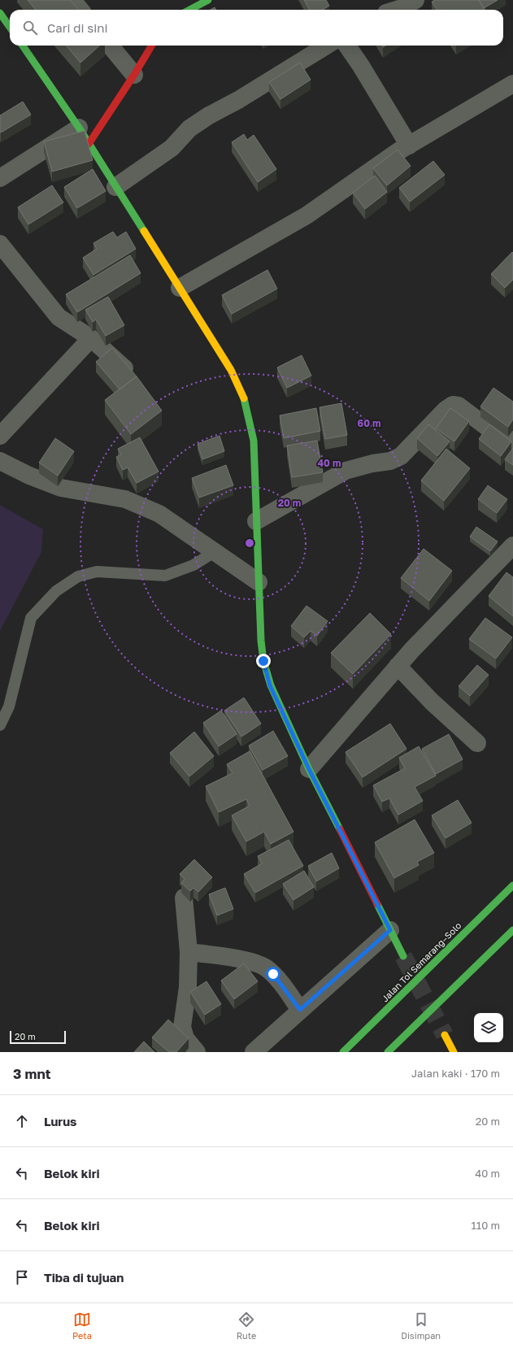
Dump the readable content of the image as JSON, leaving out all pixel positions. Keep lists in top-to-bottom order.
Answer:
{
  "streets": {
    "main road": ["Jalan Tol Semarang–Solo"]
  },
  "scale_bar": "20 m",
  "page": {
    "search": "Cari di sini",
    "scale": "20 m",
    "heading": ["3 mnt", "Jalan kaki · 170 m"],
    "list": [
      ["Lurus", "20 m"],
      ["Belok kiri", "40 m"],
      ["Belok kiri", "110 m"],
      "Tiba di tujuan"
    ],
    "nav": ["Peta", "Rute", "Disimpan"]
  },
  "rings": ["60 m", "40 m", "20 m"]
}
